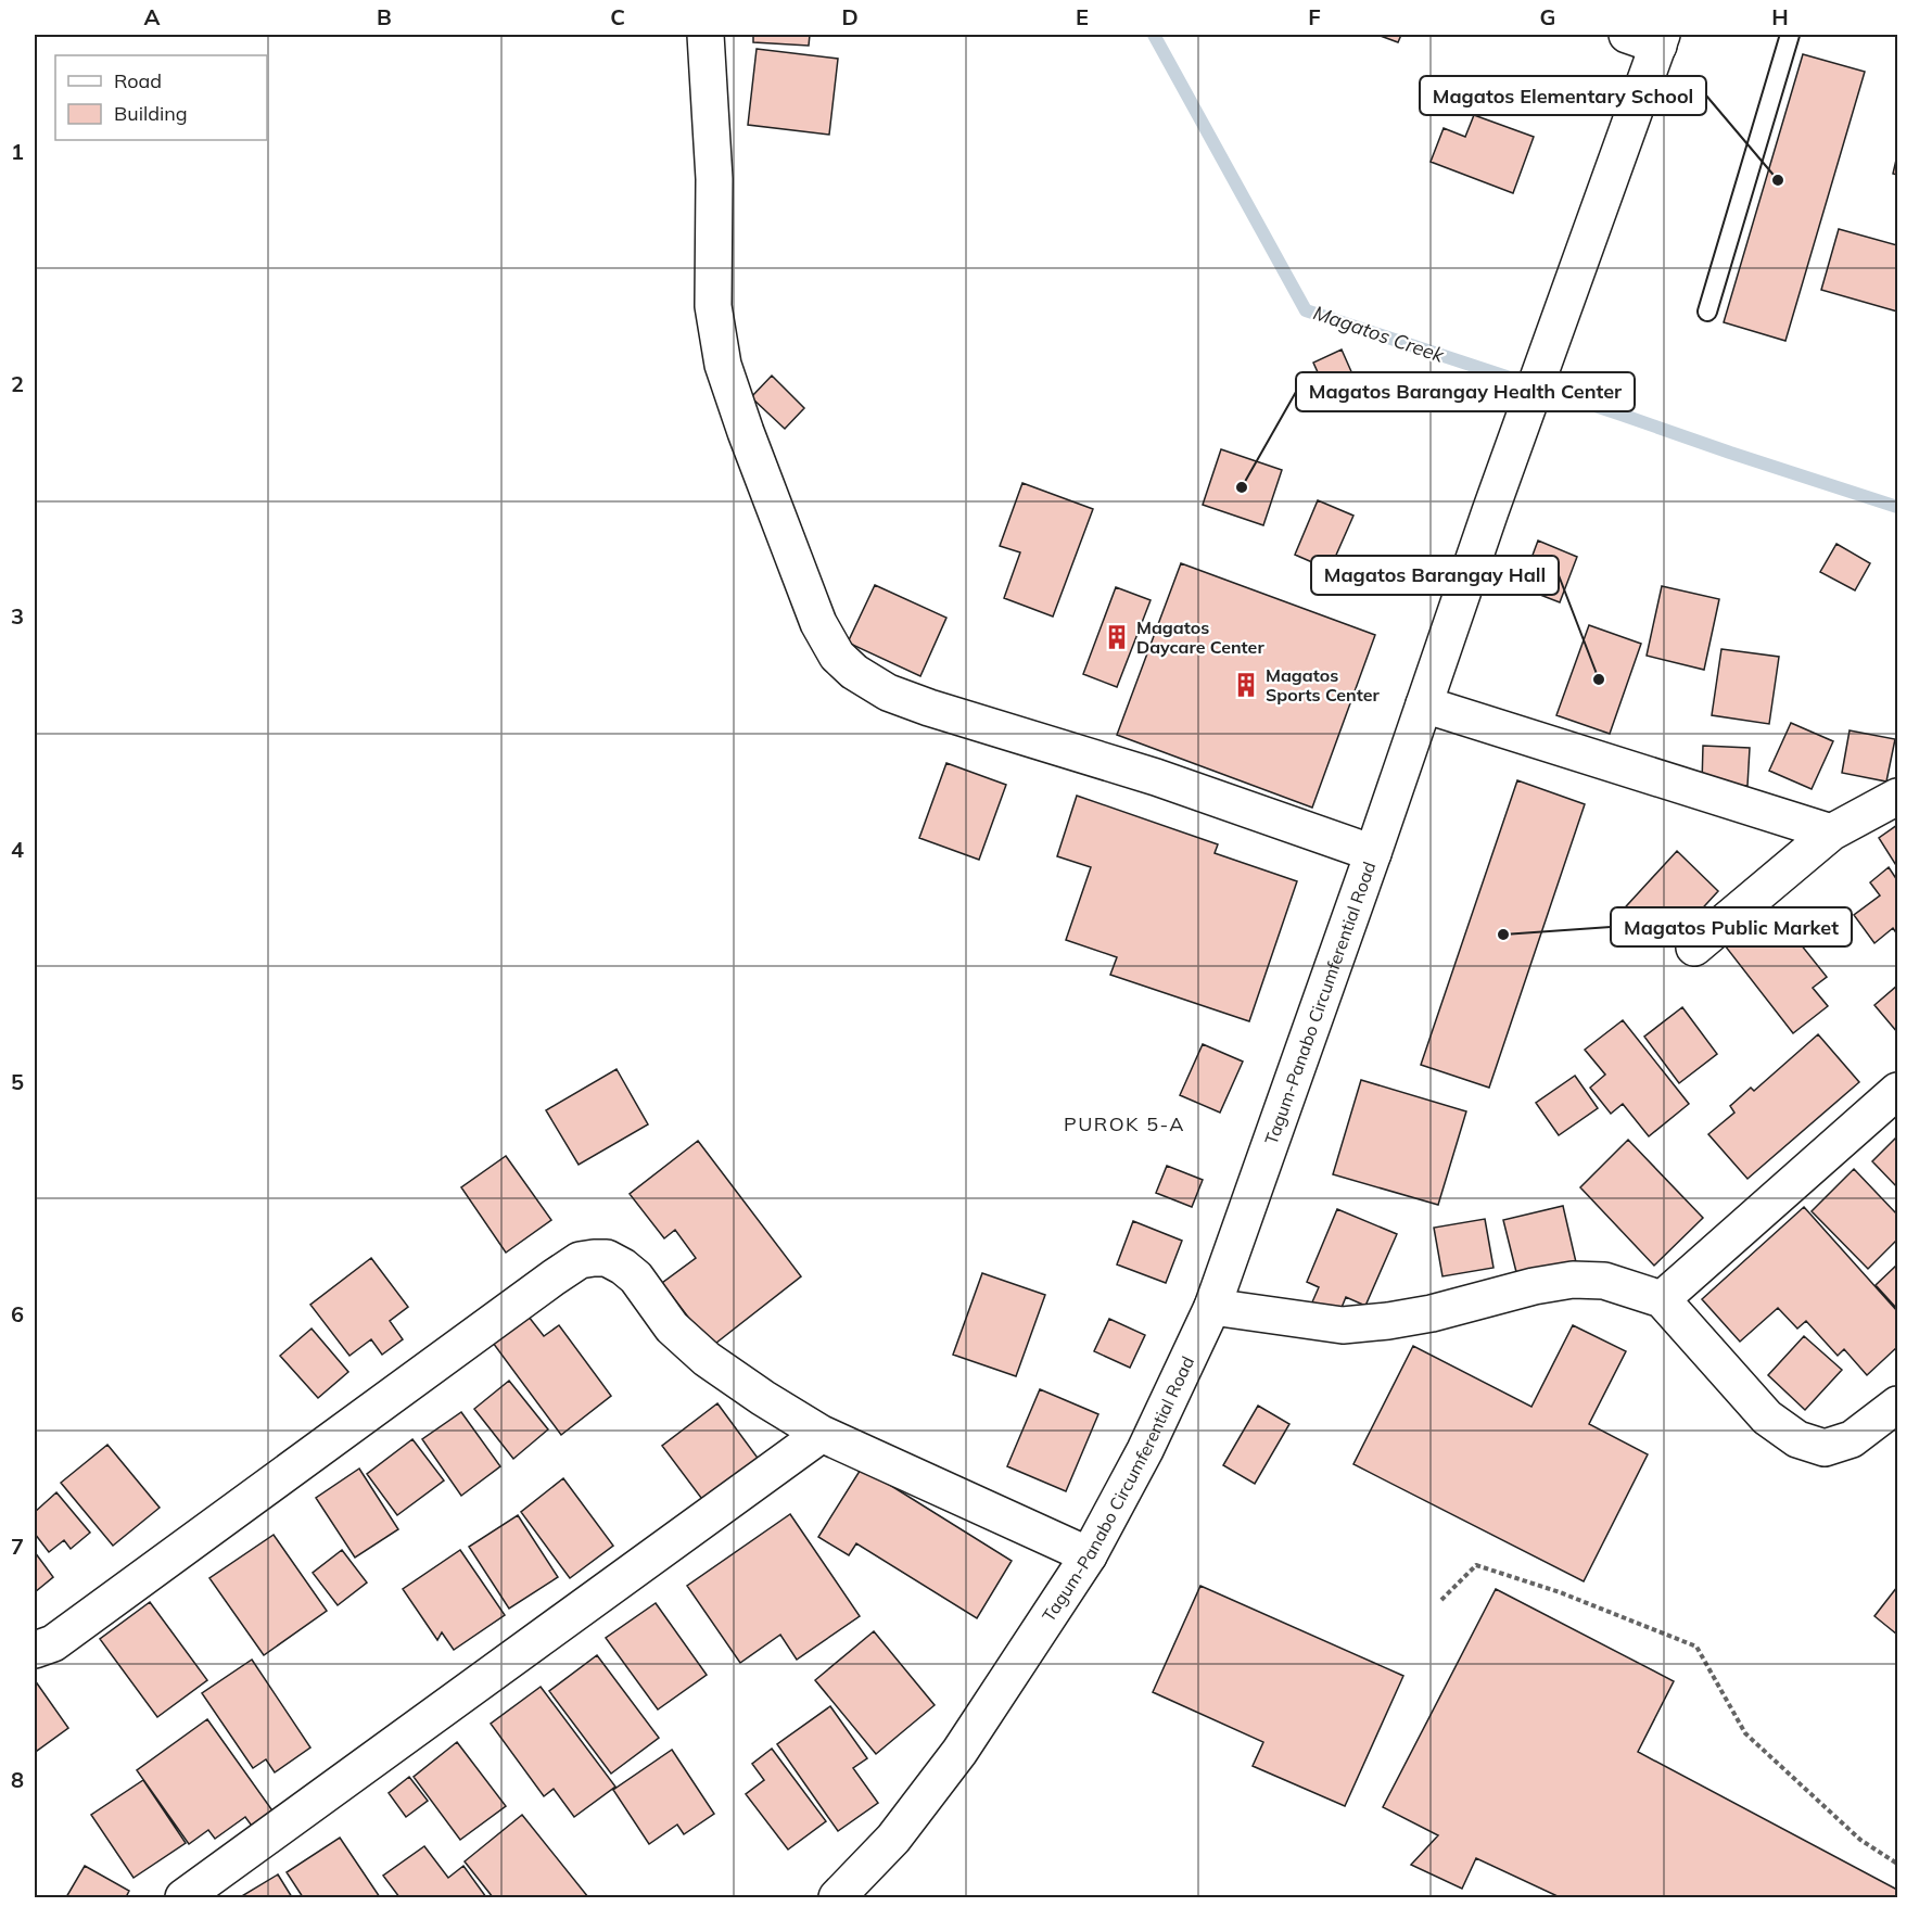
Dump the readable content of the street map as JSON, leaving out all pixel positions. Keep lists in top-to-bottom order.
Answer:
{
  "streets": {
    "main road": ["Tagum-Panabo Circumferential Road"]
  },
  "districts": ["PUROK 5-A"],
  "water": ["Magatos Creek"],
  "places": {
    "other": [
      "Magatos Elementary School",
      "Magatos Barangay Health Center",
      "Magatos Barangay Hall",
      "Magatos Public Market"
    ],
    "building": ["Magatos Daycare Center", "Magatos Sports Center"]
  },
  "legend": ["Road", "Building"],
  "grid": {
    "columns": [
      "A",
      "B",
      "C",
      "D",
      "E",
      "F",
      "G",
      "H"
    ],
    "rows": [
      "1",
      "2",
      "3",
      "4",
      "5",
      "6",
      "7",
      "8"
    ]
  }
}
